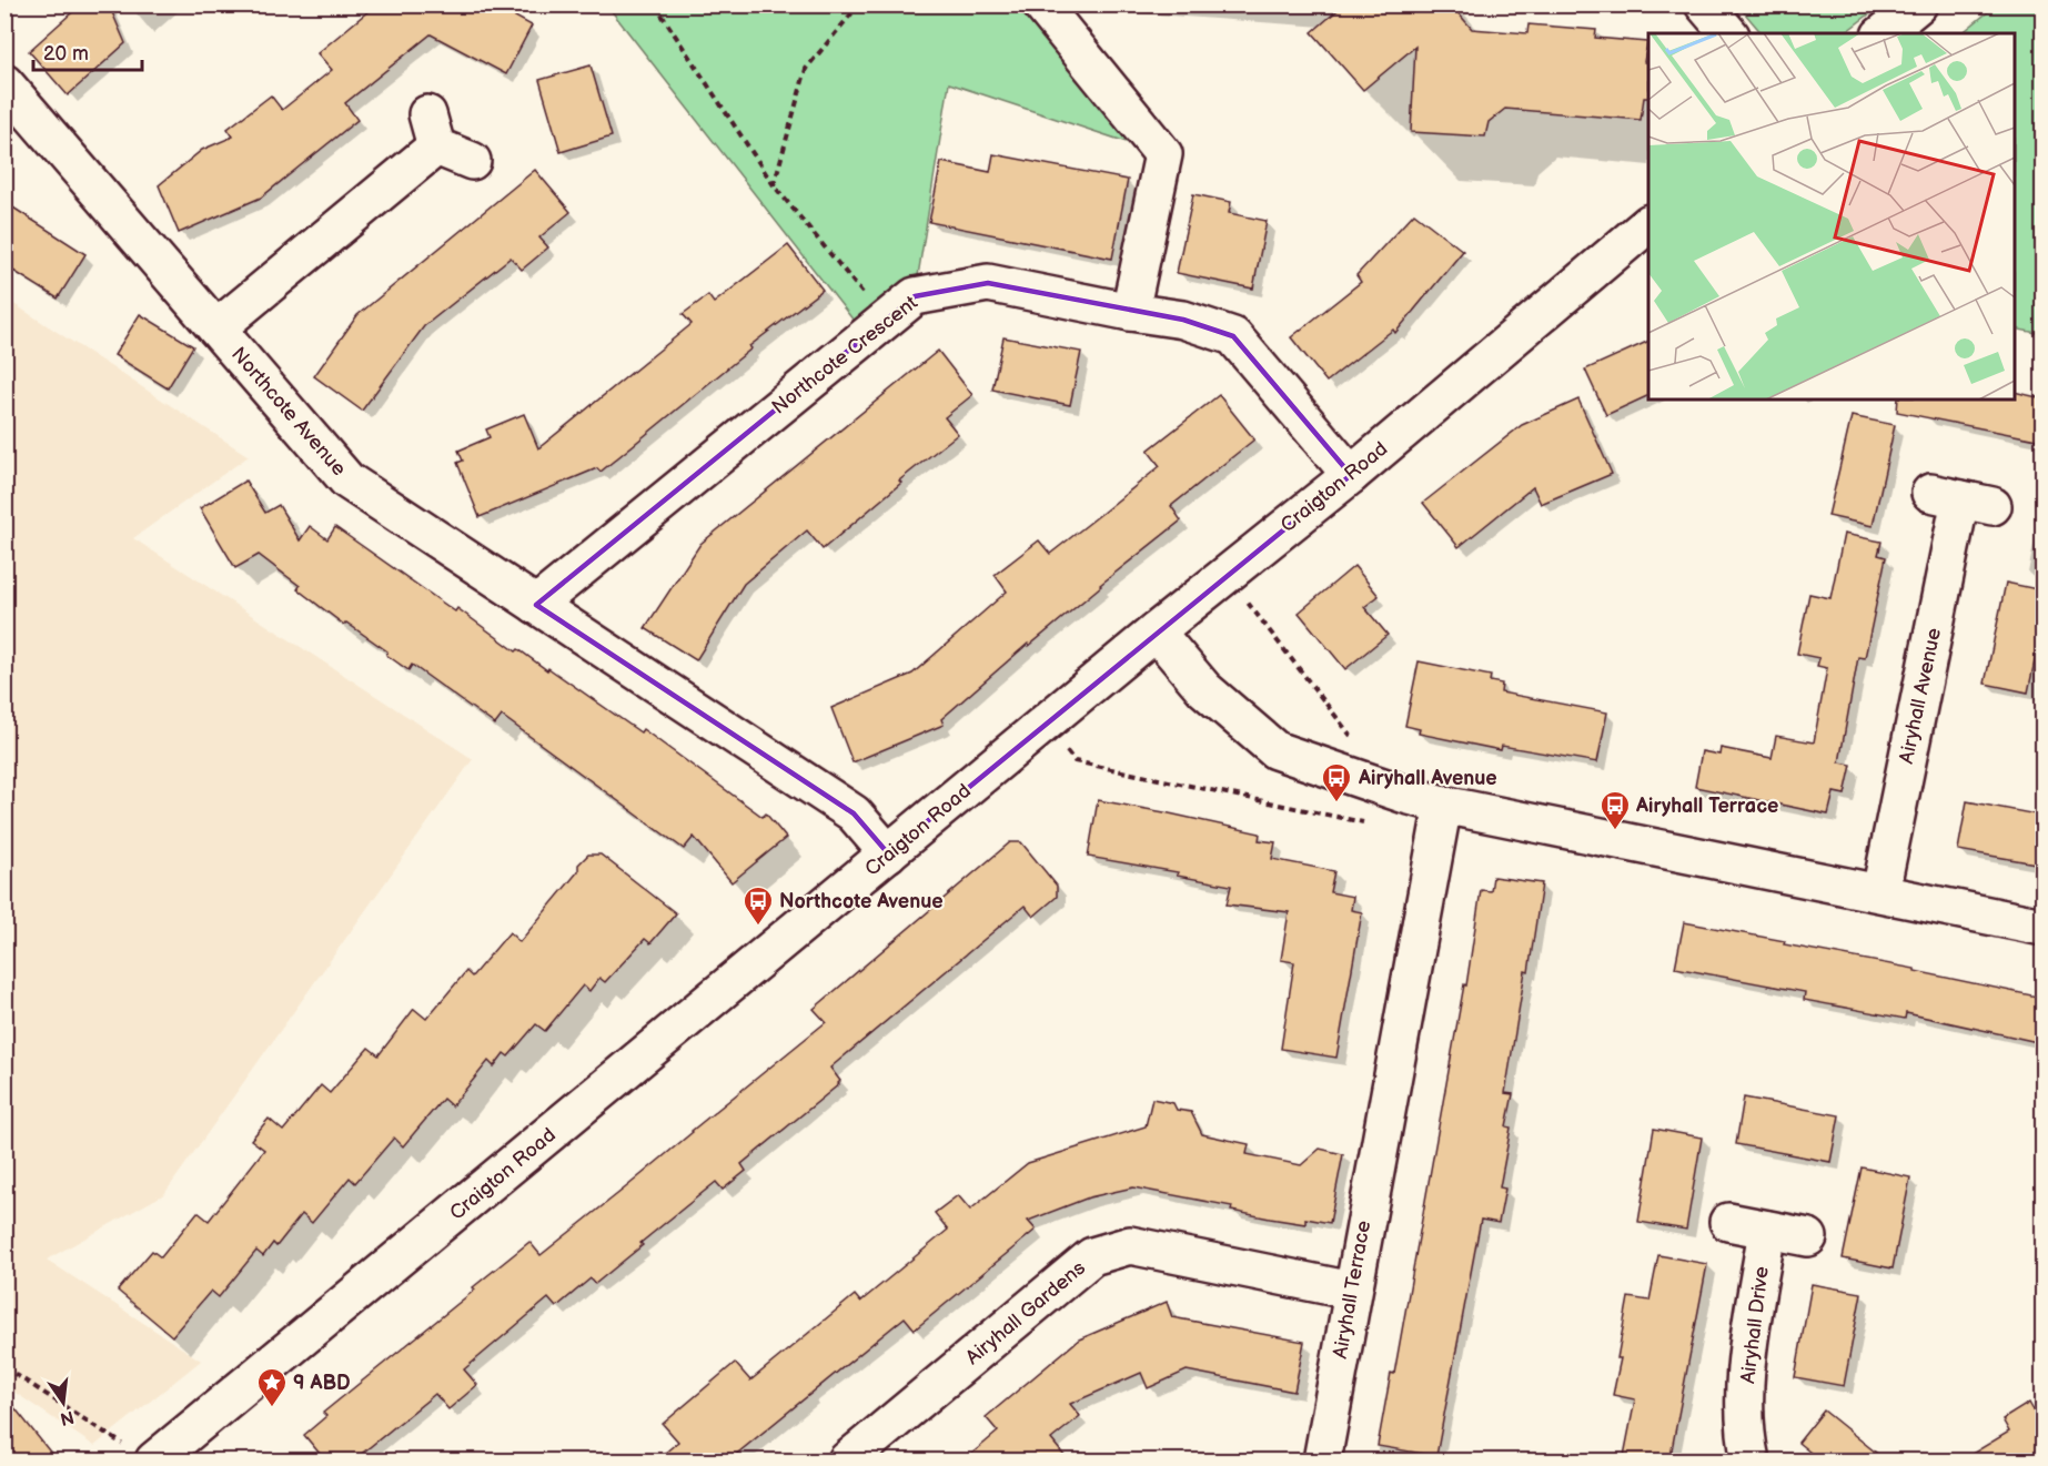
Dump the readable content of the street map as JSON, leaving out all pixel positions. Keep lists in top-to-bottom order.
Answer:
{
  "streets": {
    "street": [
      "Northcote Crescent",
      "Northcote Avenue",
      "Craigton Road",
      "Airyhall Avenue",
      "Airyhall Terrace",
      "Airyhall Gardens",
      "Airyhall Drive"
    ]
  },
  "crossings": [
    ["Northcote Crescent", "Northcote Avenue"],
    ["Northcote Crescent", "Craigton Road"],
    ["Northcote Avenue", "Craigton Road"],
    ["Airyhall Terrace", "Airyhall Gardens"]
  ],
  "places": {
    "bus stop": ["Airyhall Avenue", "Airyhall Terrace", "Northcote Avenue"],
    "place": ["9 ABD"]
  },
  "scale_bar": "20 m",
  "north": "bottom"
}
